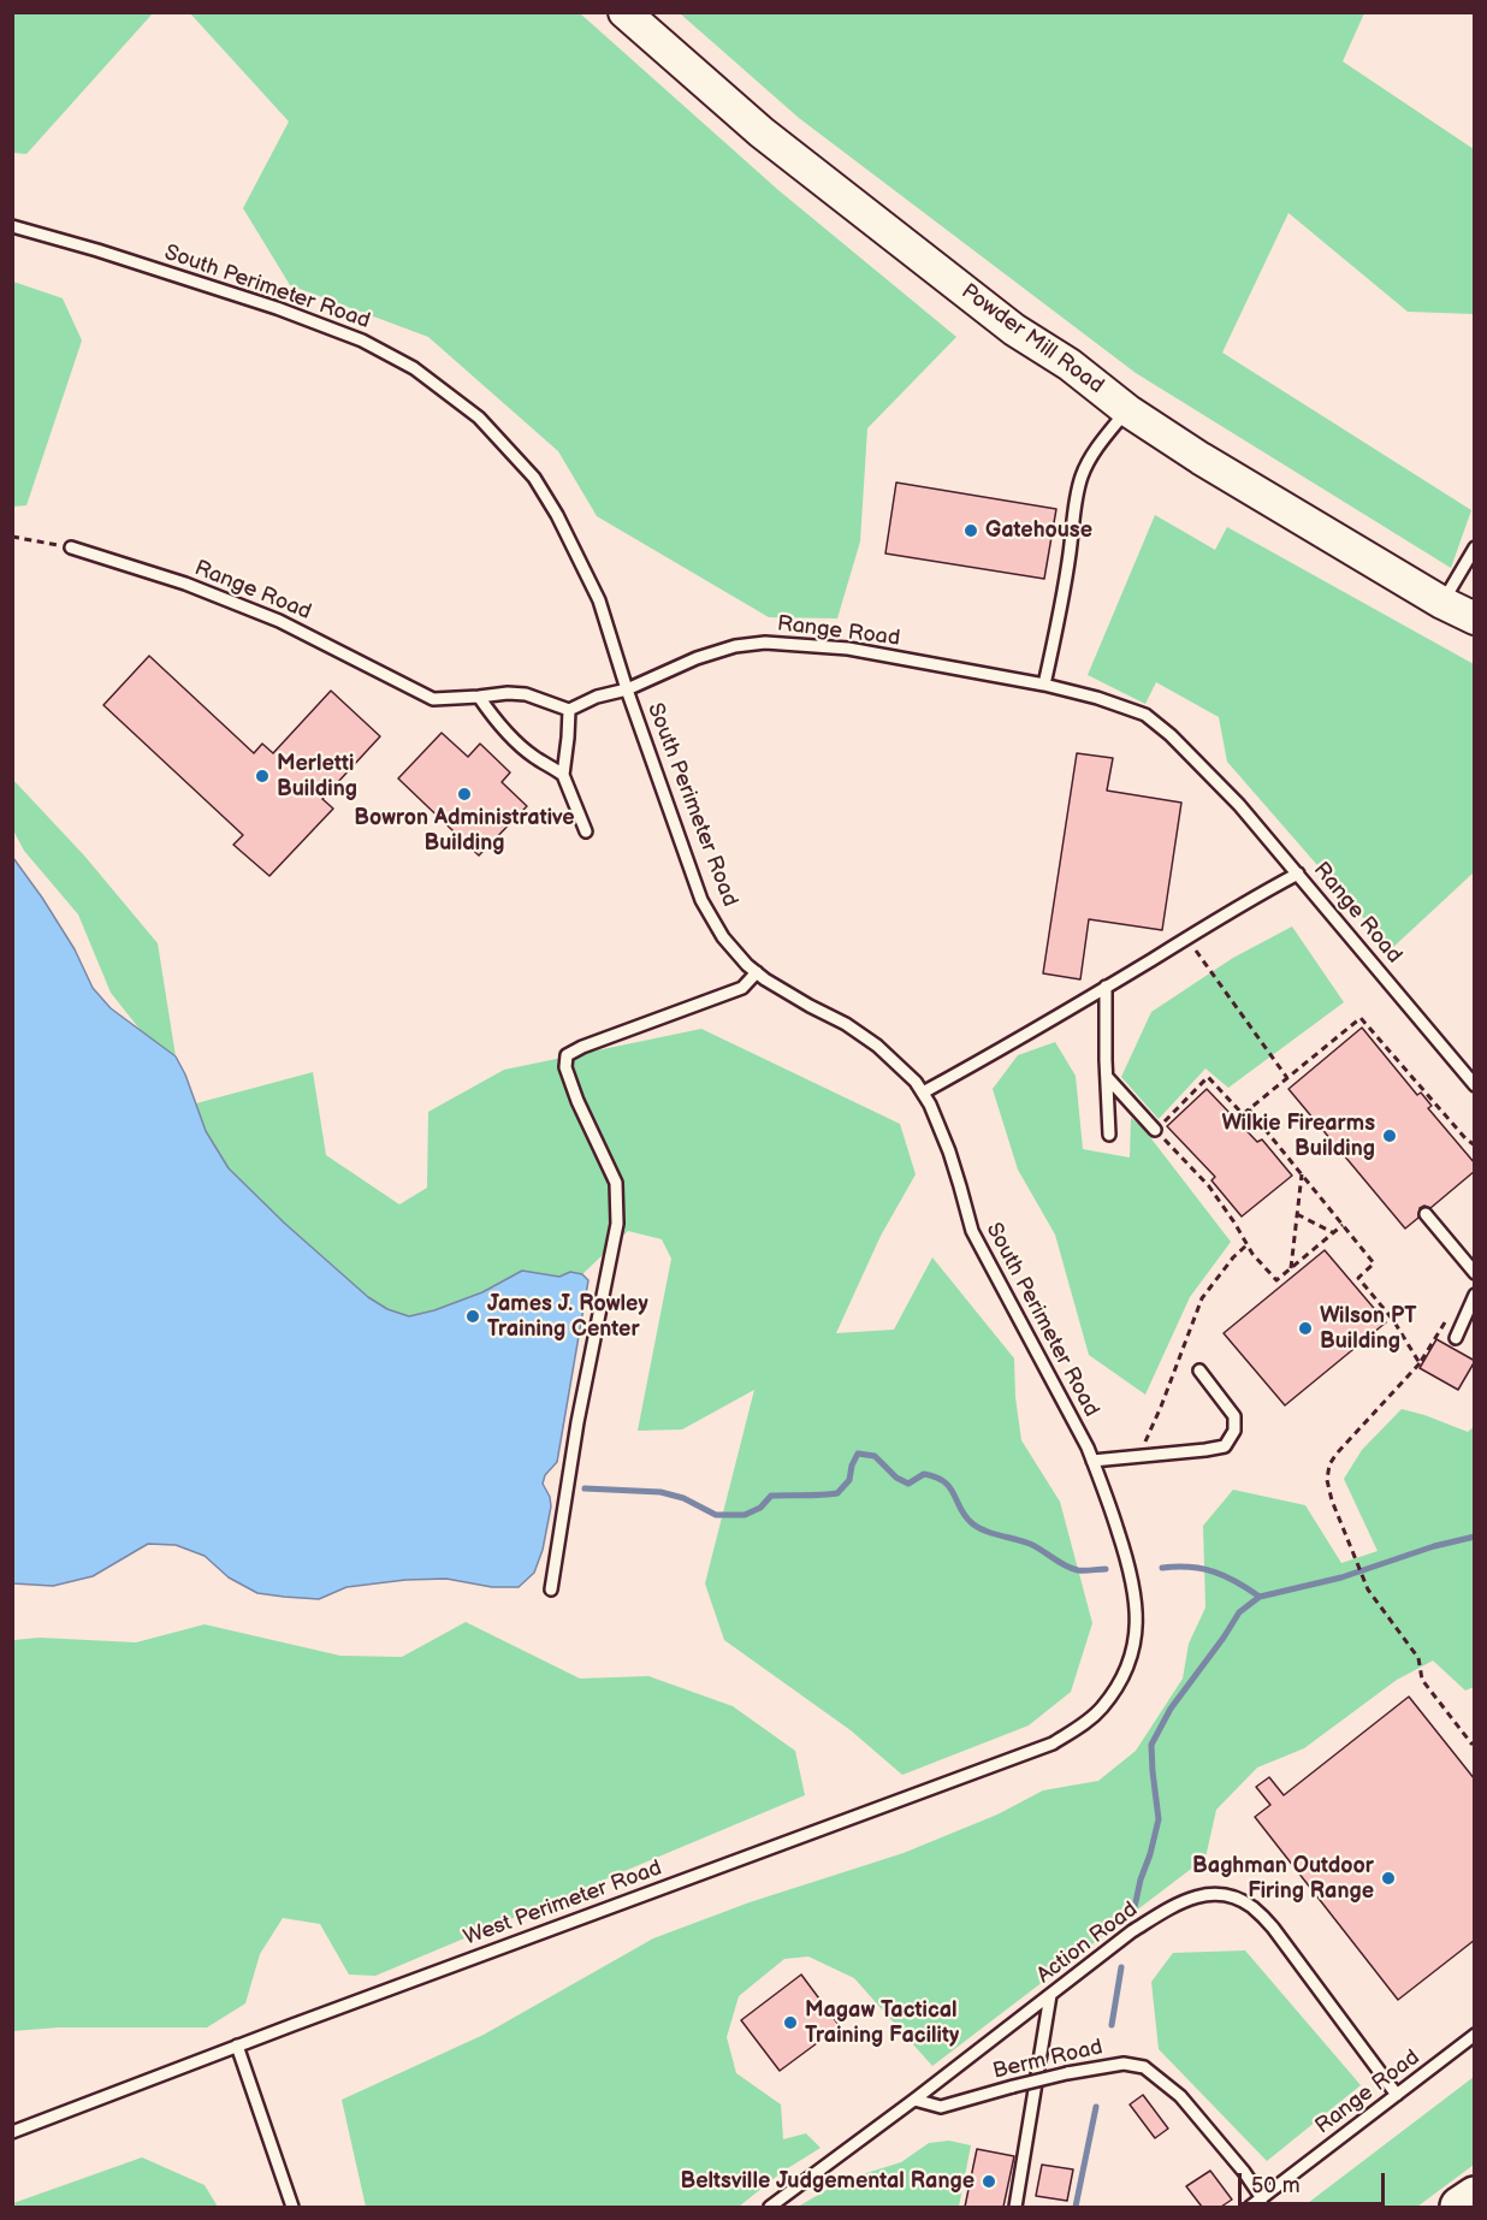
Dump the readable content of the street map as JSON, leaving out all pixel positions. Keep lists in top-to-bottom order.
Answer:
{
  "streets": {
    "main road": ["Powder Mill Road"],
    "lane": [
      "South Perimeter Road",
      "Range Road",
      "West Perimeter Road",
      "Action Road",
      "Berm Road"
    ]
  },
  "crossings": [
    ["South Perimeter Road", "Range Road"],
    ["South Perimeter Road", "West Perimeter Road"],
    ["Range Road", "Action Road"],
    ["Range Road", "Berm Road"],
    ["Action Road", "Berm Road"]
  ],
  "places": [
    "Gatehouse",
    "Merletti Building",
    "Bowron Administrative Building",
    "Wilkie Firearms Building",
    "James J. Rowley Training Center",
    "Wilson PT Building",
    "Baghman Outdoor Firing Range",
    "Magaw Tactical Training Facility",
    "Beltsville Judgemental Range"
  ],
  "scale_bar": "50 m"
}
